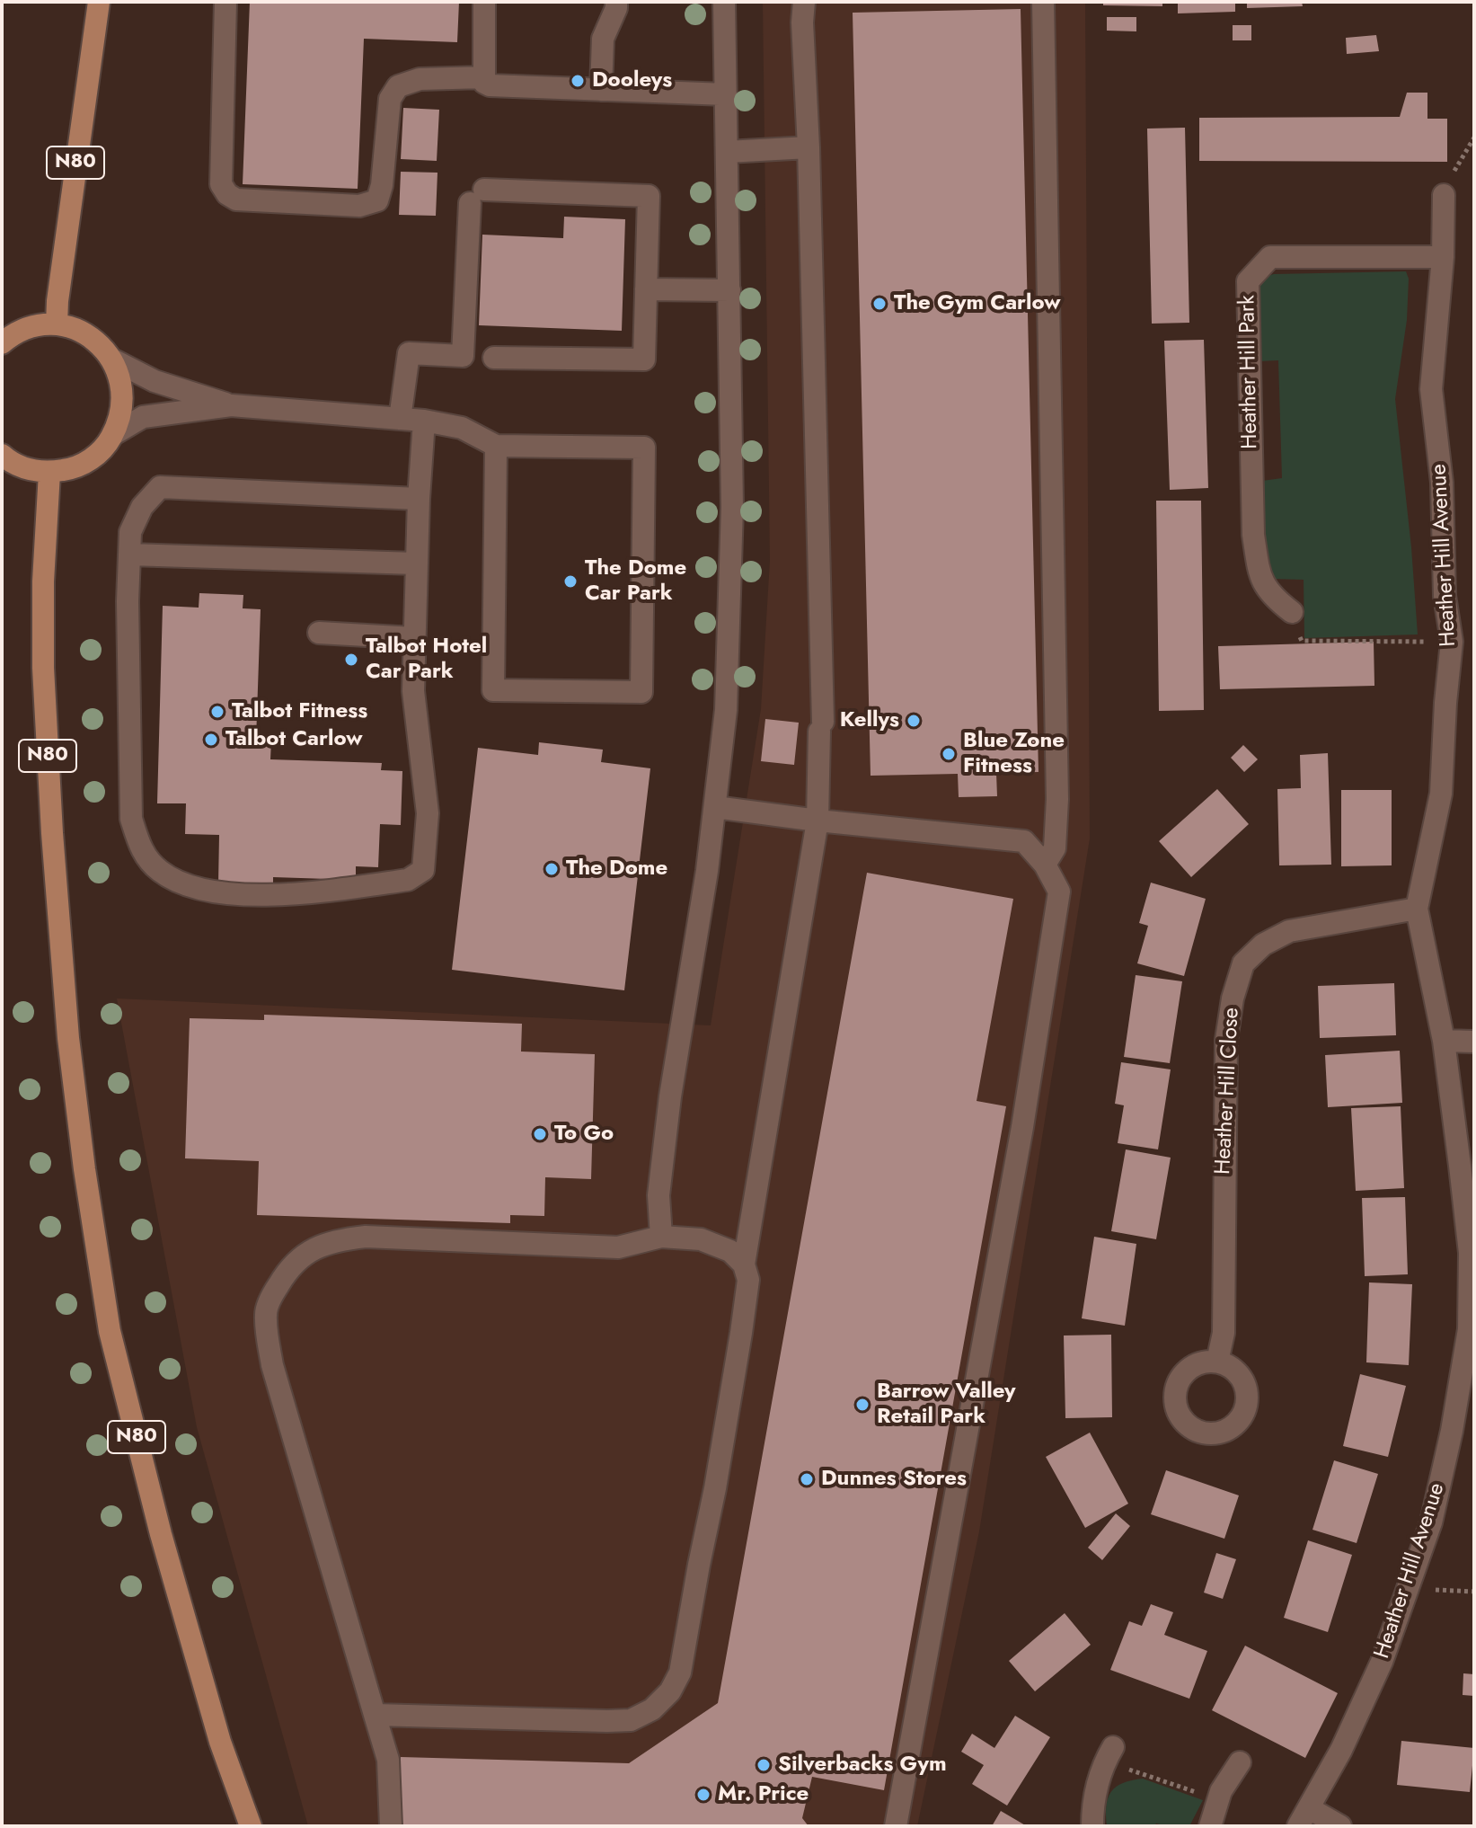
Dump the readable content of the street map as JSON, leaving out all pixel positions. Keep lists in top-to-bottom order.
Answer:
{
  "streets": {
    "main road": ["N80"],
    "street": ["Heather Hill Park", "Heather Hill Avenue", "Heather Hill Close"]
  },
  "crossings": [
    ["Heather Hill Park", "Heather Hill Avenue"],
    ["Heather Hill Avenue", "Heather Hill Close"]
  ],
  "places": [
    "Dooleys",
    "The Gym Carlow",
    "The Dome Car Park",
    "Talbot Hotel Car Park",
    "Talbot Fitness",
    "Kellys",
    "Talbot Carlow",
    "Blue Zone Fitness",
    "The Dome",
    "To Go",
    "Barrow Valley Retail Park",
    "Dunnes Stores",
    "Silverbacks Gym",
    "Mr. Price"
  ]
}
